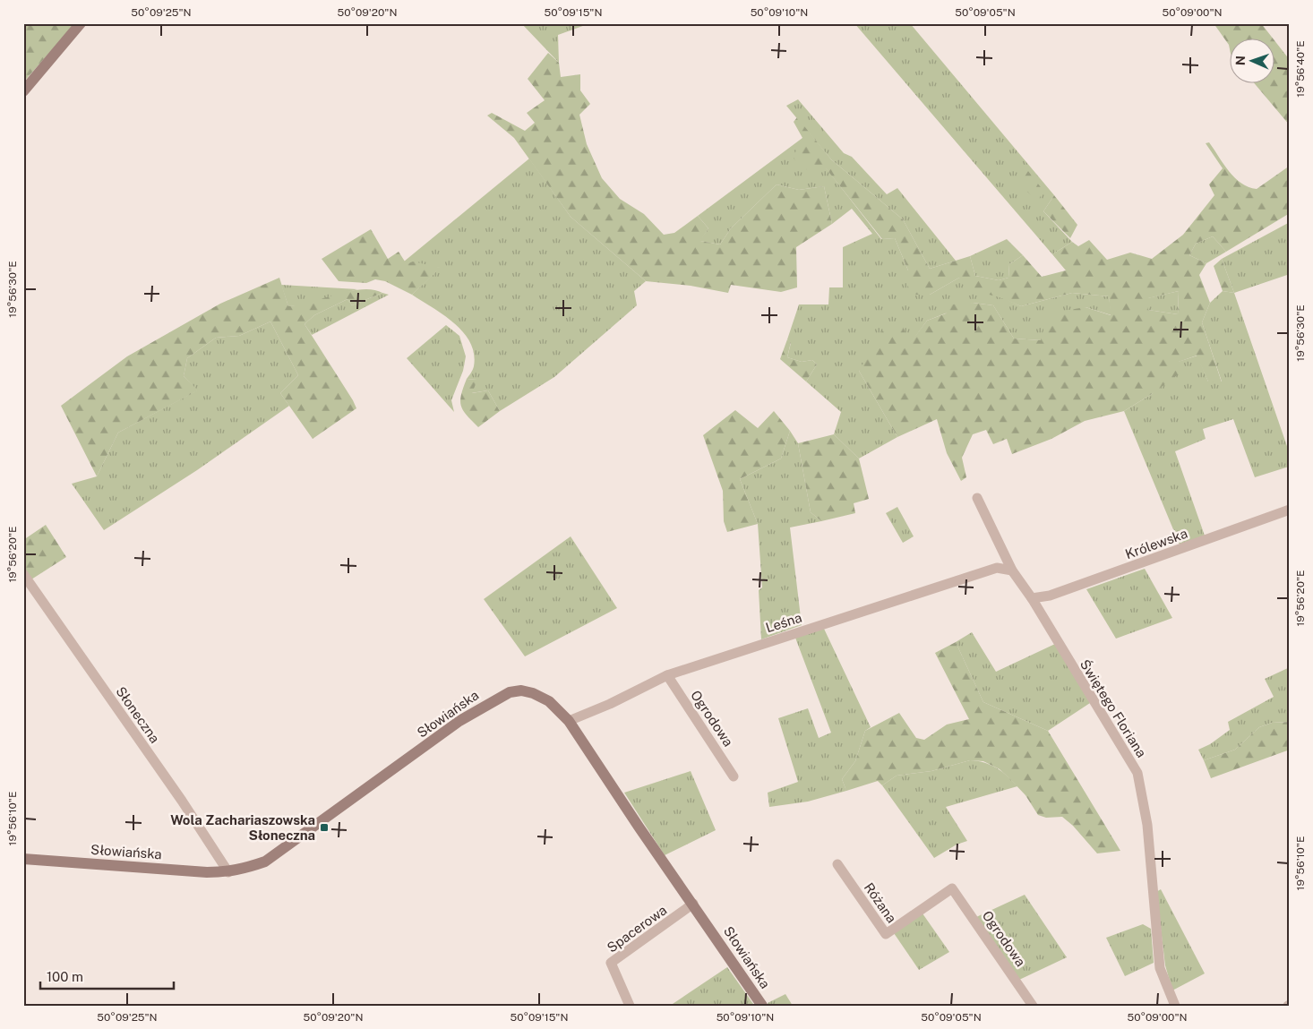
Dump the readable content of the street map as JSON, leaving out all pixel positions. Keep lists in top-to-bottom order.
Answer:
{
  "streets": {
    "street": [
      "Królewska",
      "Leśna",
      "Świętego Floriana",
      "Słowiańska",
      "Słoneczna",
      "Ogrodowa",
      "Różana",
      "Spacerowa"
    ]
  },
  "crossings": [
    ["Królewska", "Świętego Floriana"],
    ["Leśna", "Świętego Floriana"],
    ["Leśna", "Słowiańska"],
    ["Leśna", "Ogrodowa"],
    ["Słowiańska", "Słoneczna"],
    ["Słowiańska", "Spacerowa"],
    ["Ogrodowa", "Różana"]
  ],
  "places": {
    "transit": ["Wola Zachariaszowska Słoneczna"]
  },
  "scale_bar": "100 m",
  "north": "left",
  "coordinates": [
    "50°09'25\"N",
    "50°09'20\"N",
    "50°09'15\"N",
    "50°09'10\"N",
    "50°09'05\"N",
    "50°09'00\"N",
    "19°56'40\"E",
    "19°56'30\"E",
    "19°56'20\"E",
    "19°56'10\"E"
  ]
}
